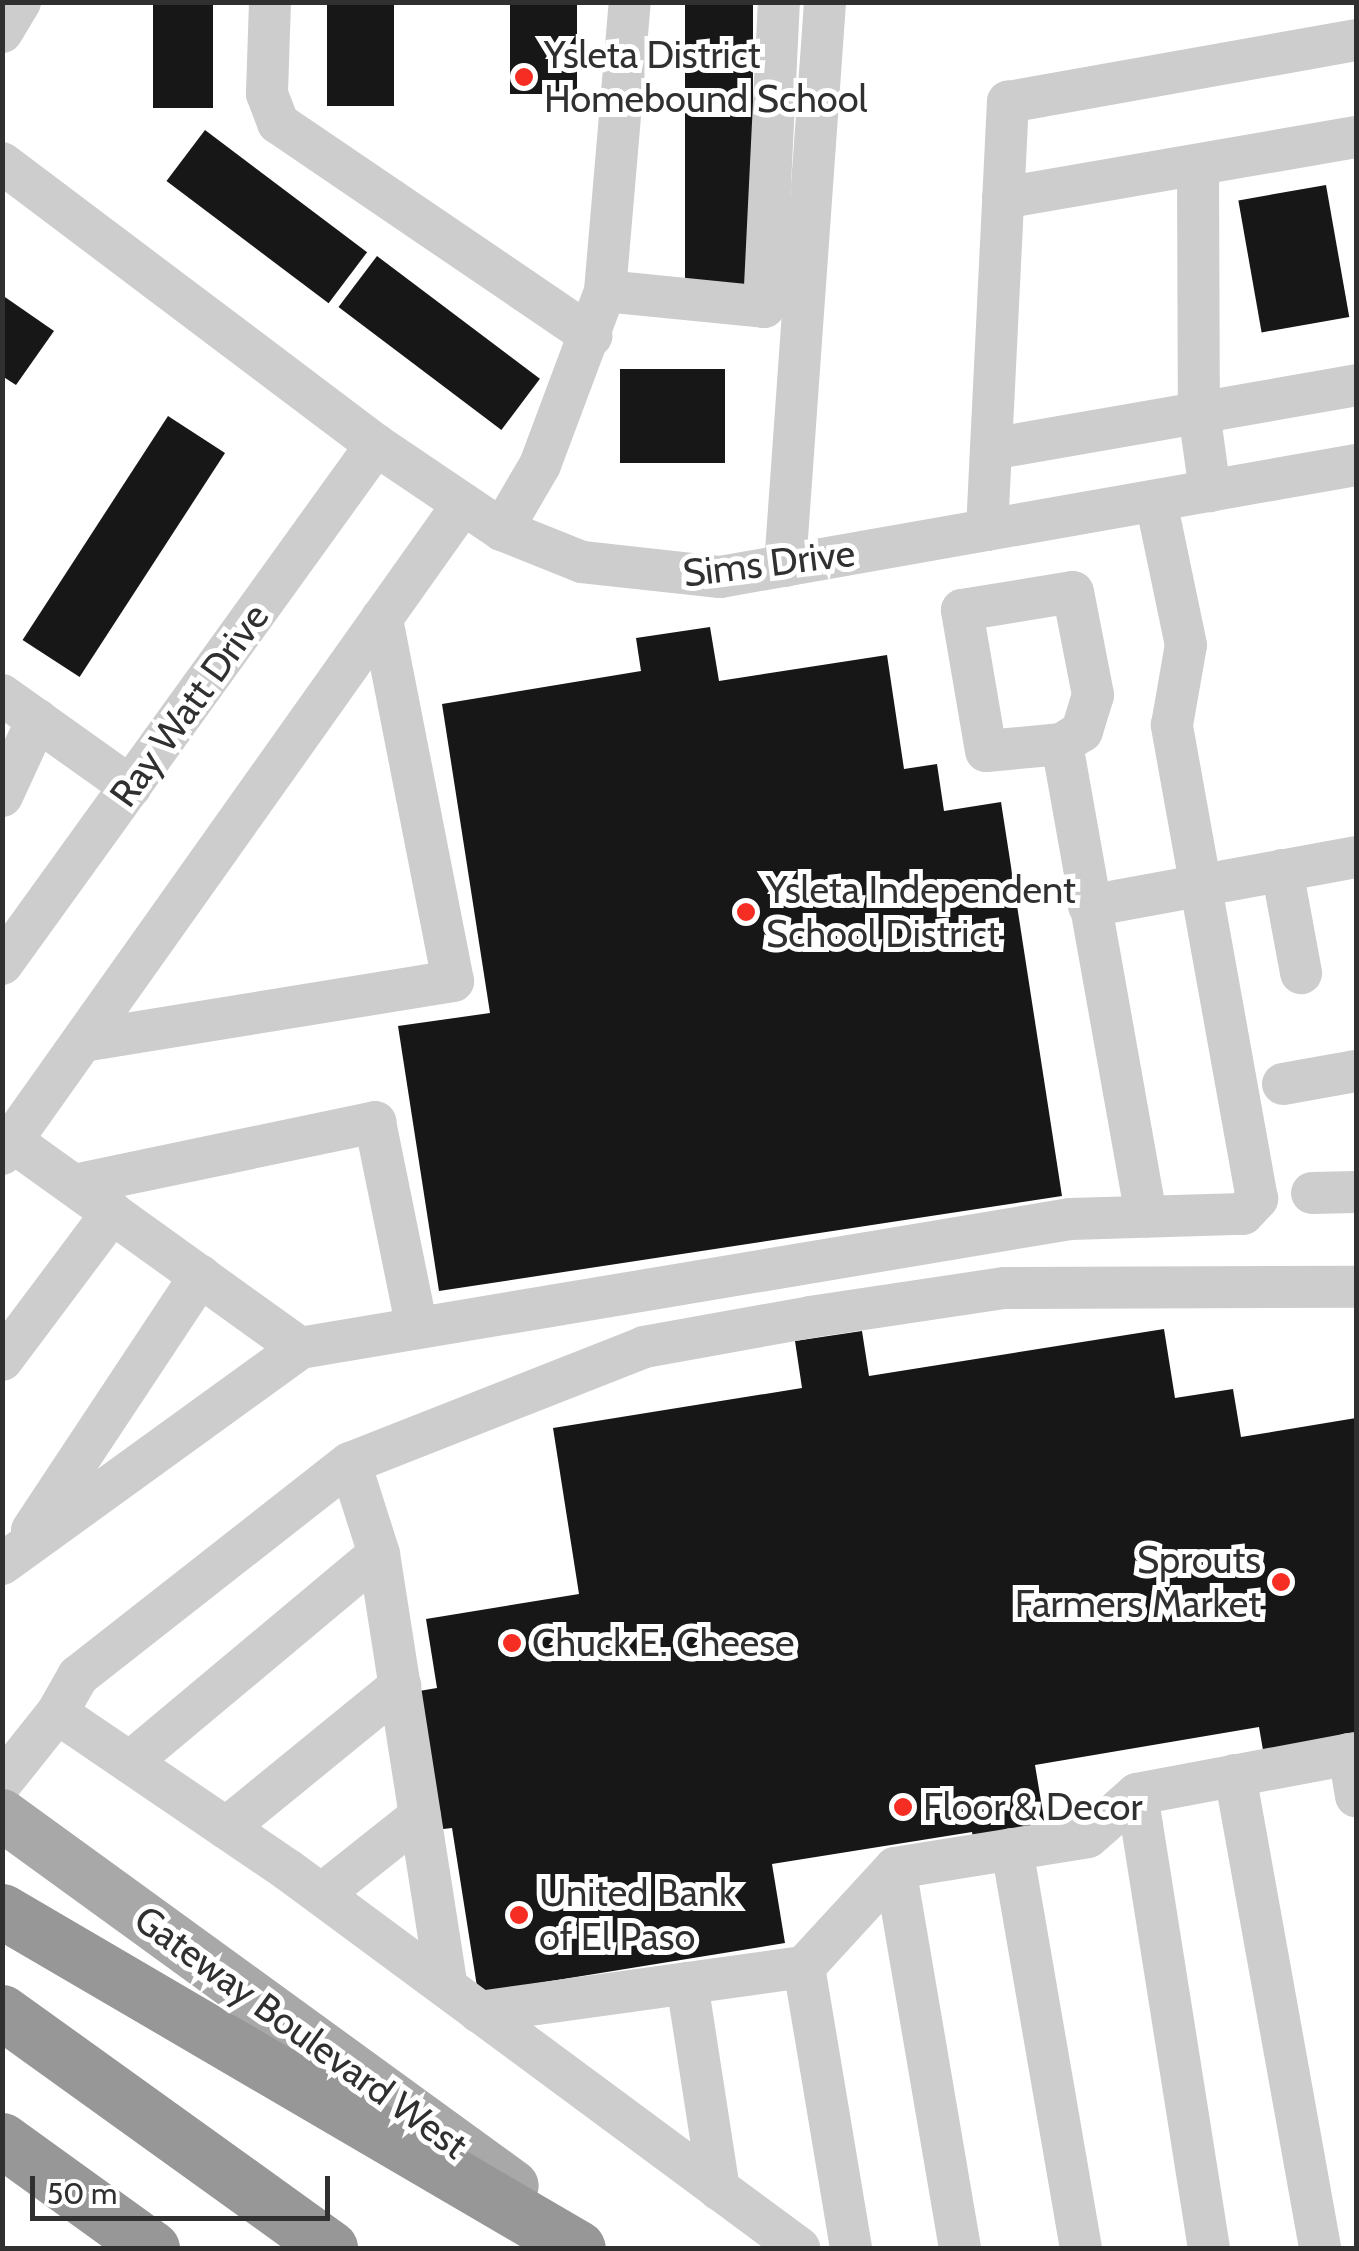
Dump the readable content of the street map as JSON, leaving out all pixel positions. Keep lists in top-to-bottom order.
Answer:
{
  "streets": {
    "main road": ["Gateway Boulevard West"],
    "street": ["Sims Drive", "Ray Watt Drive"]
  },
  "crossings": [
    ["Sims Drive", "Ray Watt Drive"]
  ],
  "places": [
    "Ysleta District Homebound School",
    "Ysleta Independent School District",
    "Sprouts Farmers Market",
    "Chuck E. Cheese",
    "Floor & Decor",
    "United Bank of El Paso"
  ],
  "scale_bar": "50 m"
}
